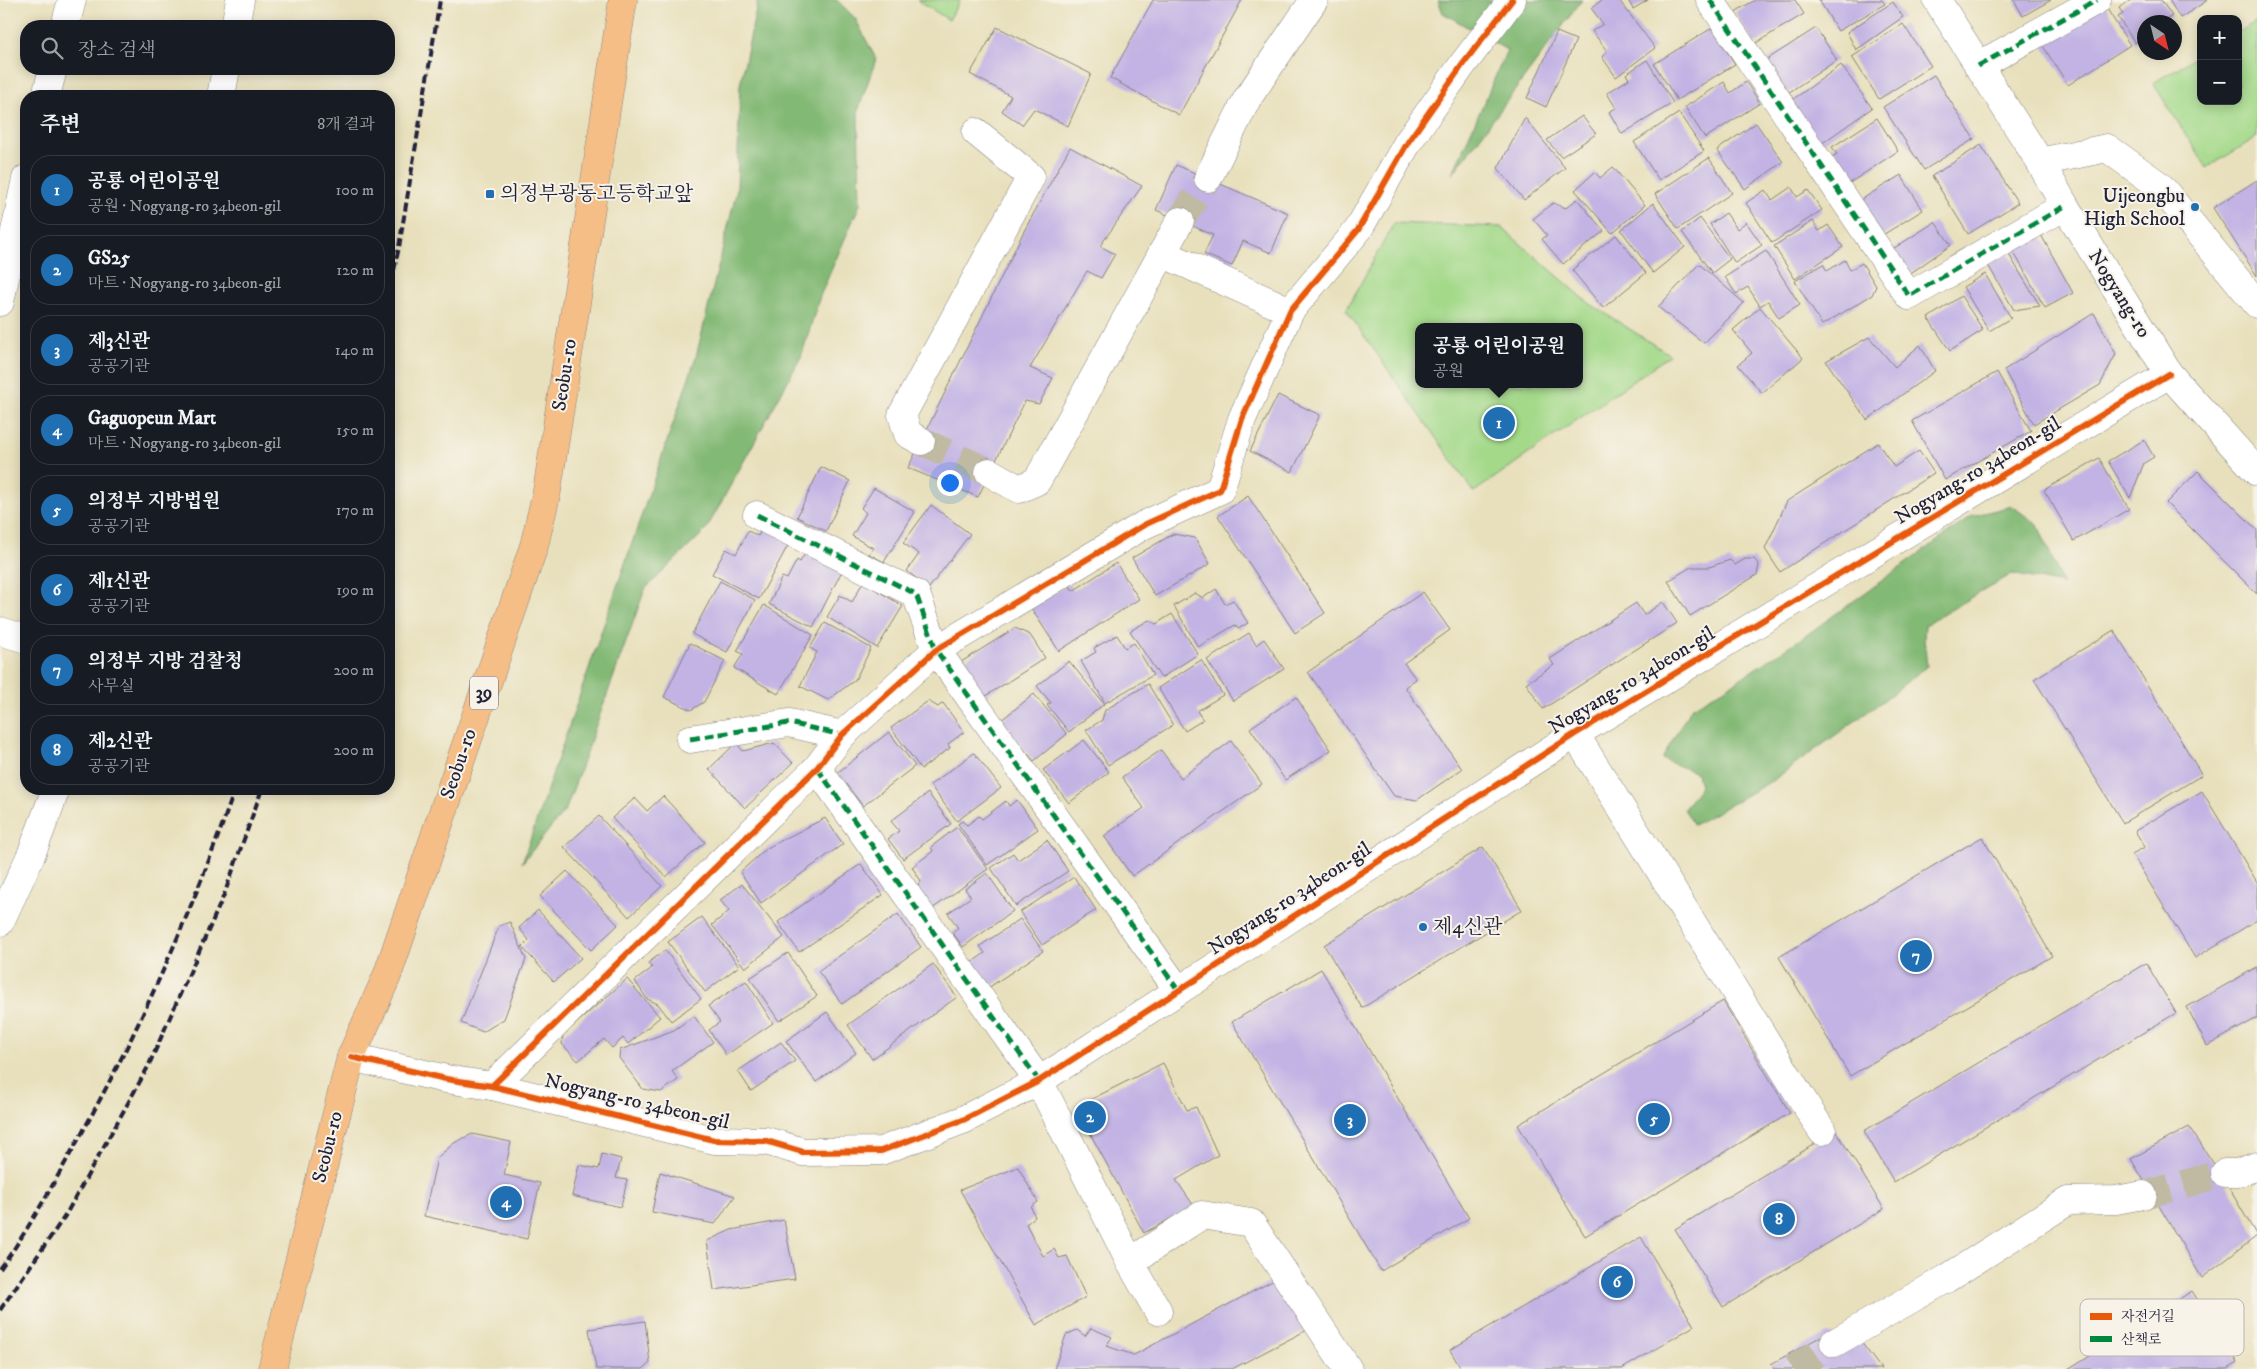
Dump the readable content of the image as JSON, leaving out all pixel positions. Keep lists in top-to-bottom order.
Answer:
{
  "streets": {
    "main road": ["Seobu-ro", "39"],
    "street": ["Nogyang-ro", "Nogyang-ro 34beon-gil"]
  },
  "crossings": [
    ["Nogyang-ro", "Nogyang-ro 34beon-gil"],
    ["Seobu-ro", "Nogyang-ro 34beon-gil"]
  ],
  "places": {
    "transit": ["의정부광동고등학교앞"],
    "other": ["Uijeongbu High School", "제4신관"]
  },
  "legend": ["자전거길", "산책로"],
  "north": "bottom right",
  "page": {
    "map_buttons": ["+", "−"],
    "search": "장소 검색",
    "heading": ["주변", "8개 결과"],
    "list": [
      {
        "mark": "1",
        "name": "공룡 어린이공원",
        "note": "공원 · Nogyang-ro 34beon-gil",
        "value": "100 m"
      },
      {
        "mark": "2",
        "name": "GS25",
        "note": "마트 · Nogyang-ro 34beon-gil",
        "value": "120 m"
      },
      {
        "mark": "3",
        "name": "제3신관",
        "note": "공공기관",
        "value": "140 m"
      },
      {
        "mark": "4",
        "name": "Gaguopeun Mart",
        "note": "마트 · Nogyang-ro 34beon-gil",
        "value": "150 m"
      },
      {
        "mark": "5",
        "name": "의정부 지방법원",
        "note": "공공기관",
        "value": "170 m"
      },
      {
        "mark": "6",
        "name": "제1신관",
        "note": "공공기관",
        "value": "190 m"
      },
      {
        "mark": "7",
        "name": "의정부 지방 검찰청",
        "note": "사무실",
        "value": "200 m"
      },
      {
        "mark": "8",
        "name": "제2신관",
        "note": "공공기관",
        "value": "200 m"
      }
    ],
    "popup": ["공룡 어린이공원", "공원"],
    "pins": [
      "1",
      "7",
      "2",
      "5",
      "3",
      "4",
      "8",
      "6"
    ]
  }
}
